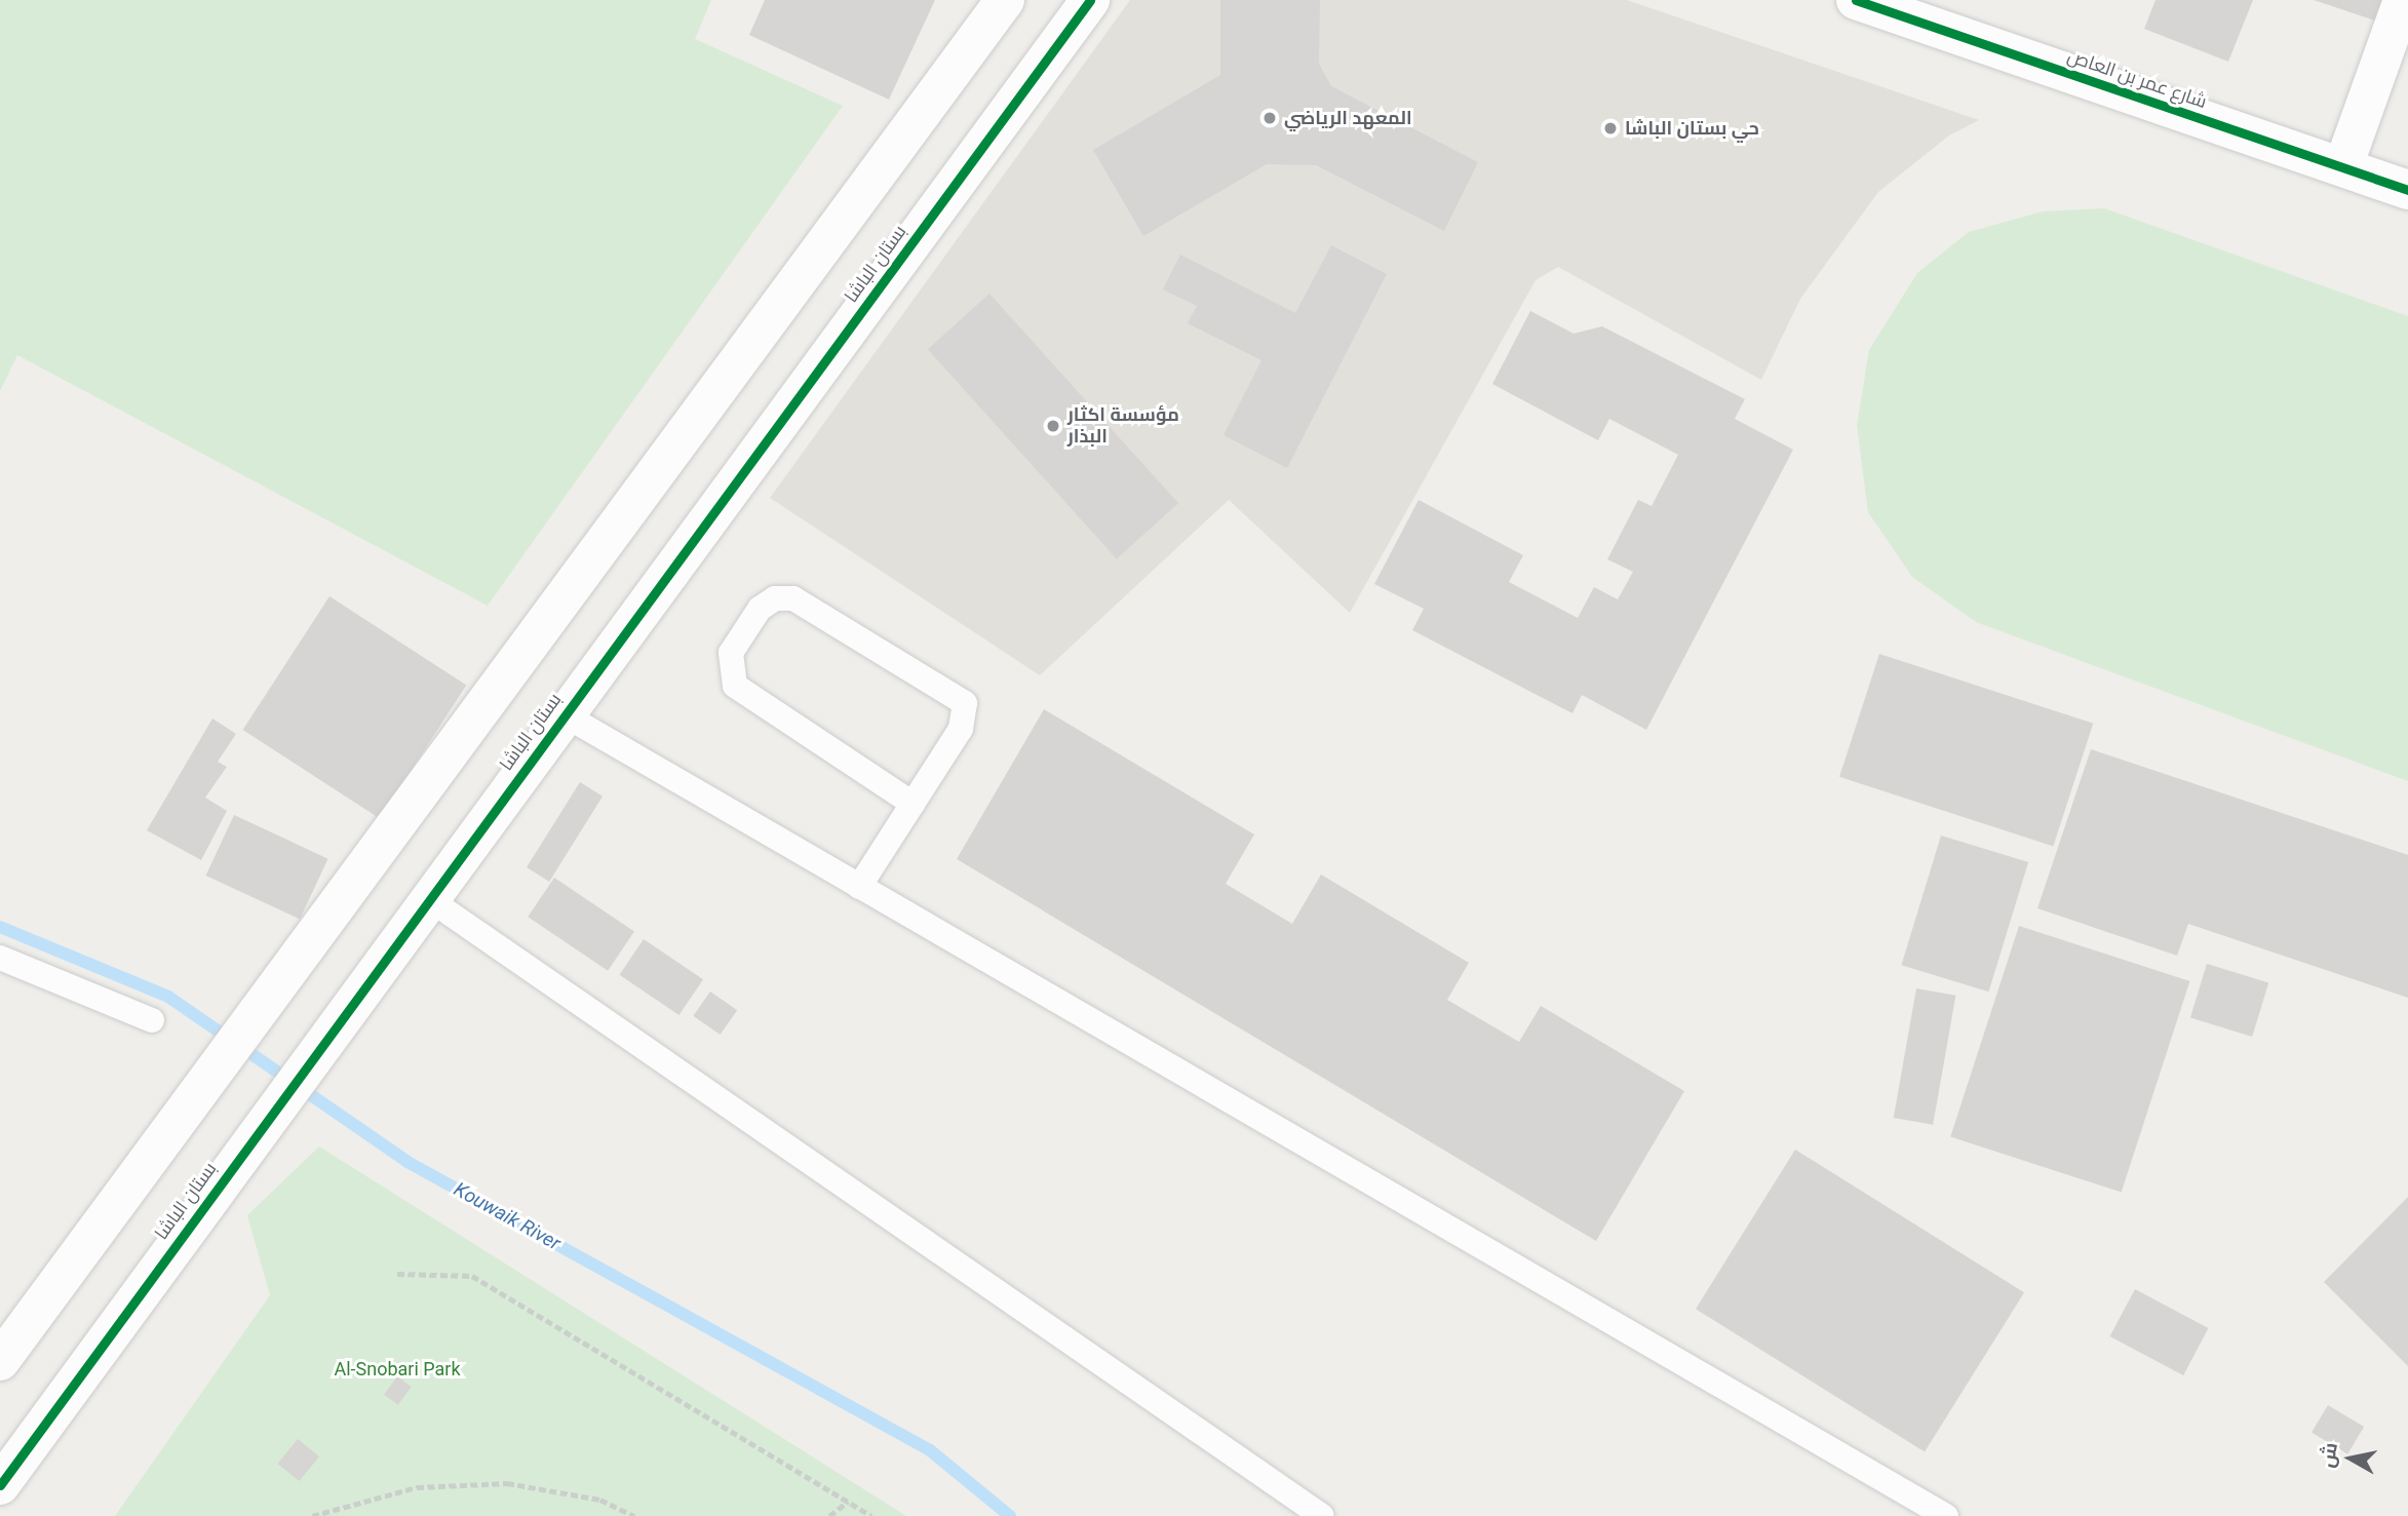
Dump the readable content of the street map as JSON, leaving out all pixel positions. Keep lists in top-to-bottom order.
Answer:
{
  "streets": {
    "street": ["شارع عمر بن العاص", "بستان الباشا"]
  },
  "water": ["Kouwaik River"],
  "parks": ["Al-Snobari Park"],
  "places": ["المعهد الرياضي", "حي بستان الباشا", "مؤسسة اكثار البذار"],
  "north": "left"
}
